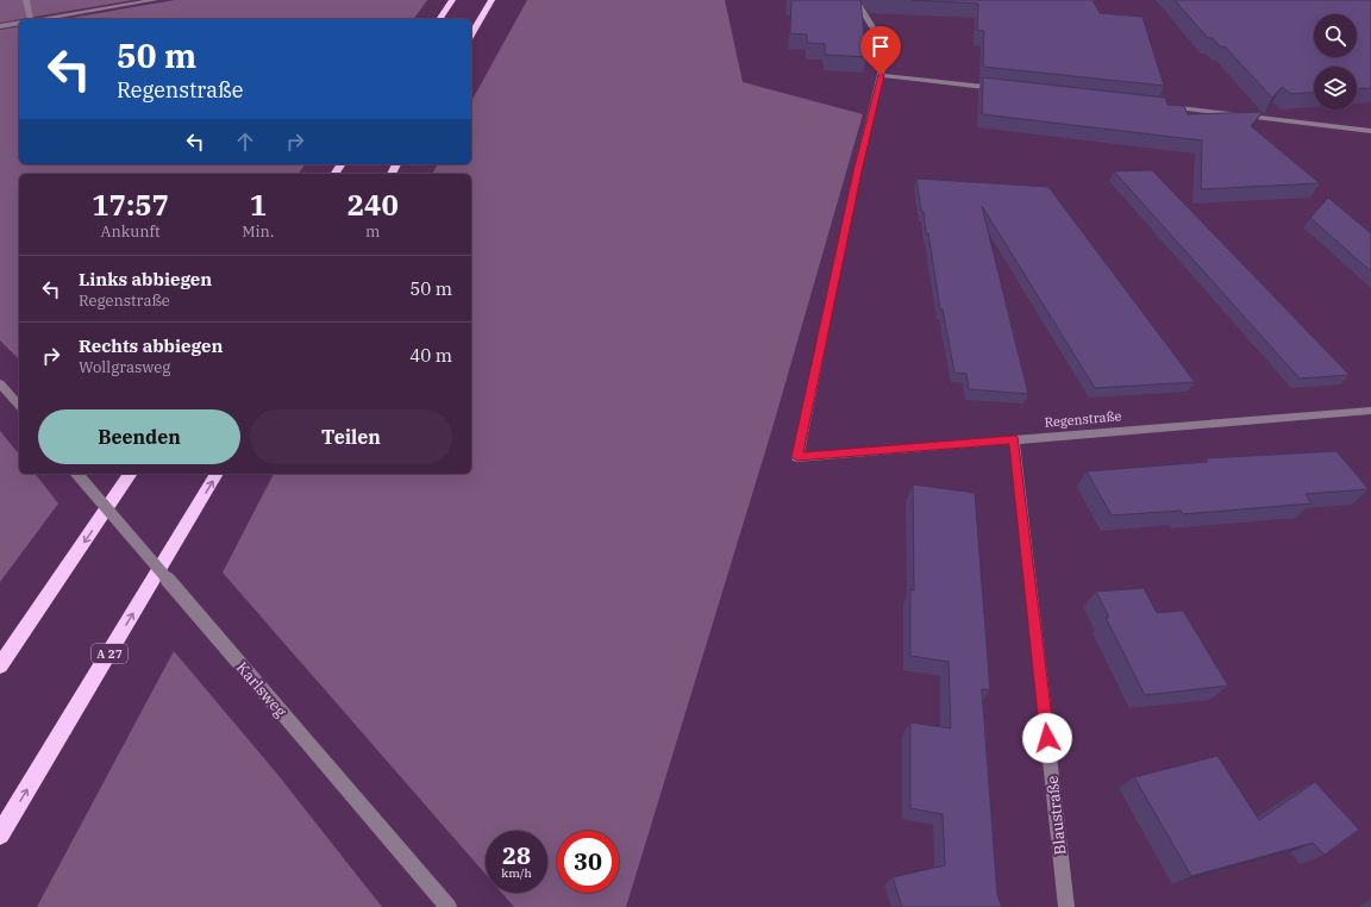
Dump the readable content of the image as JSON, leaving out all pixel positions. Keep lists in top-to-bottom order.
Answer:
{
  "streets": {
    "highway": ["A 27"],
    "street": ["Regenstraße", "Karlsweg", "Blaustraße"]
  },
  "crossings": [
    ["Regenstraße", "Blaustraße"]
  ],
  "page": {
    "turn": ["50 m", "Regenstraße"],
    "eta": [
      "17:57",
      "Ankunft",
      "1",
      "Min.",
      "240",
      "m"
    ],
    "list": [
      {
        "name": "Links abbiegen",
        "note": "Regenstraße",
        "value": "50 m"
      },
      {
        "name": "Rechts abbiegen",
        "note": "Wollgrasweg",
        "value": "40 m"
      }
    ],
    "buttons": ["Beenden", "Teilen"],
    "speed": "28 km/h",
    "limit": "30"
  }
}
